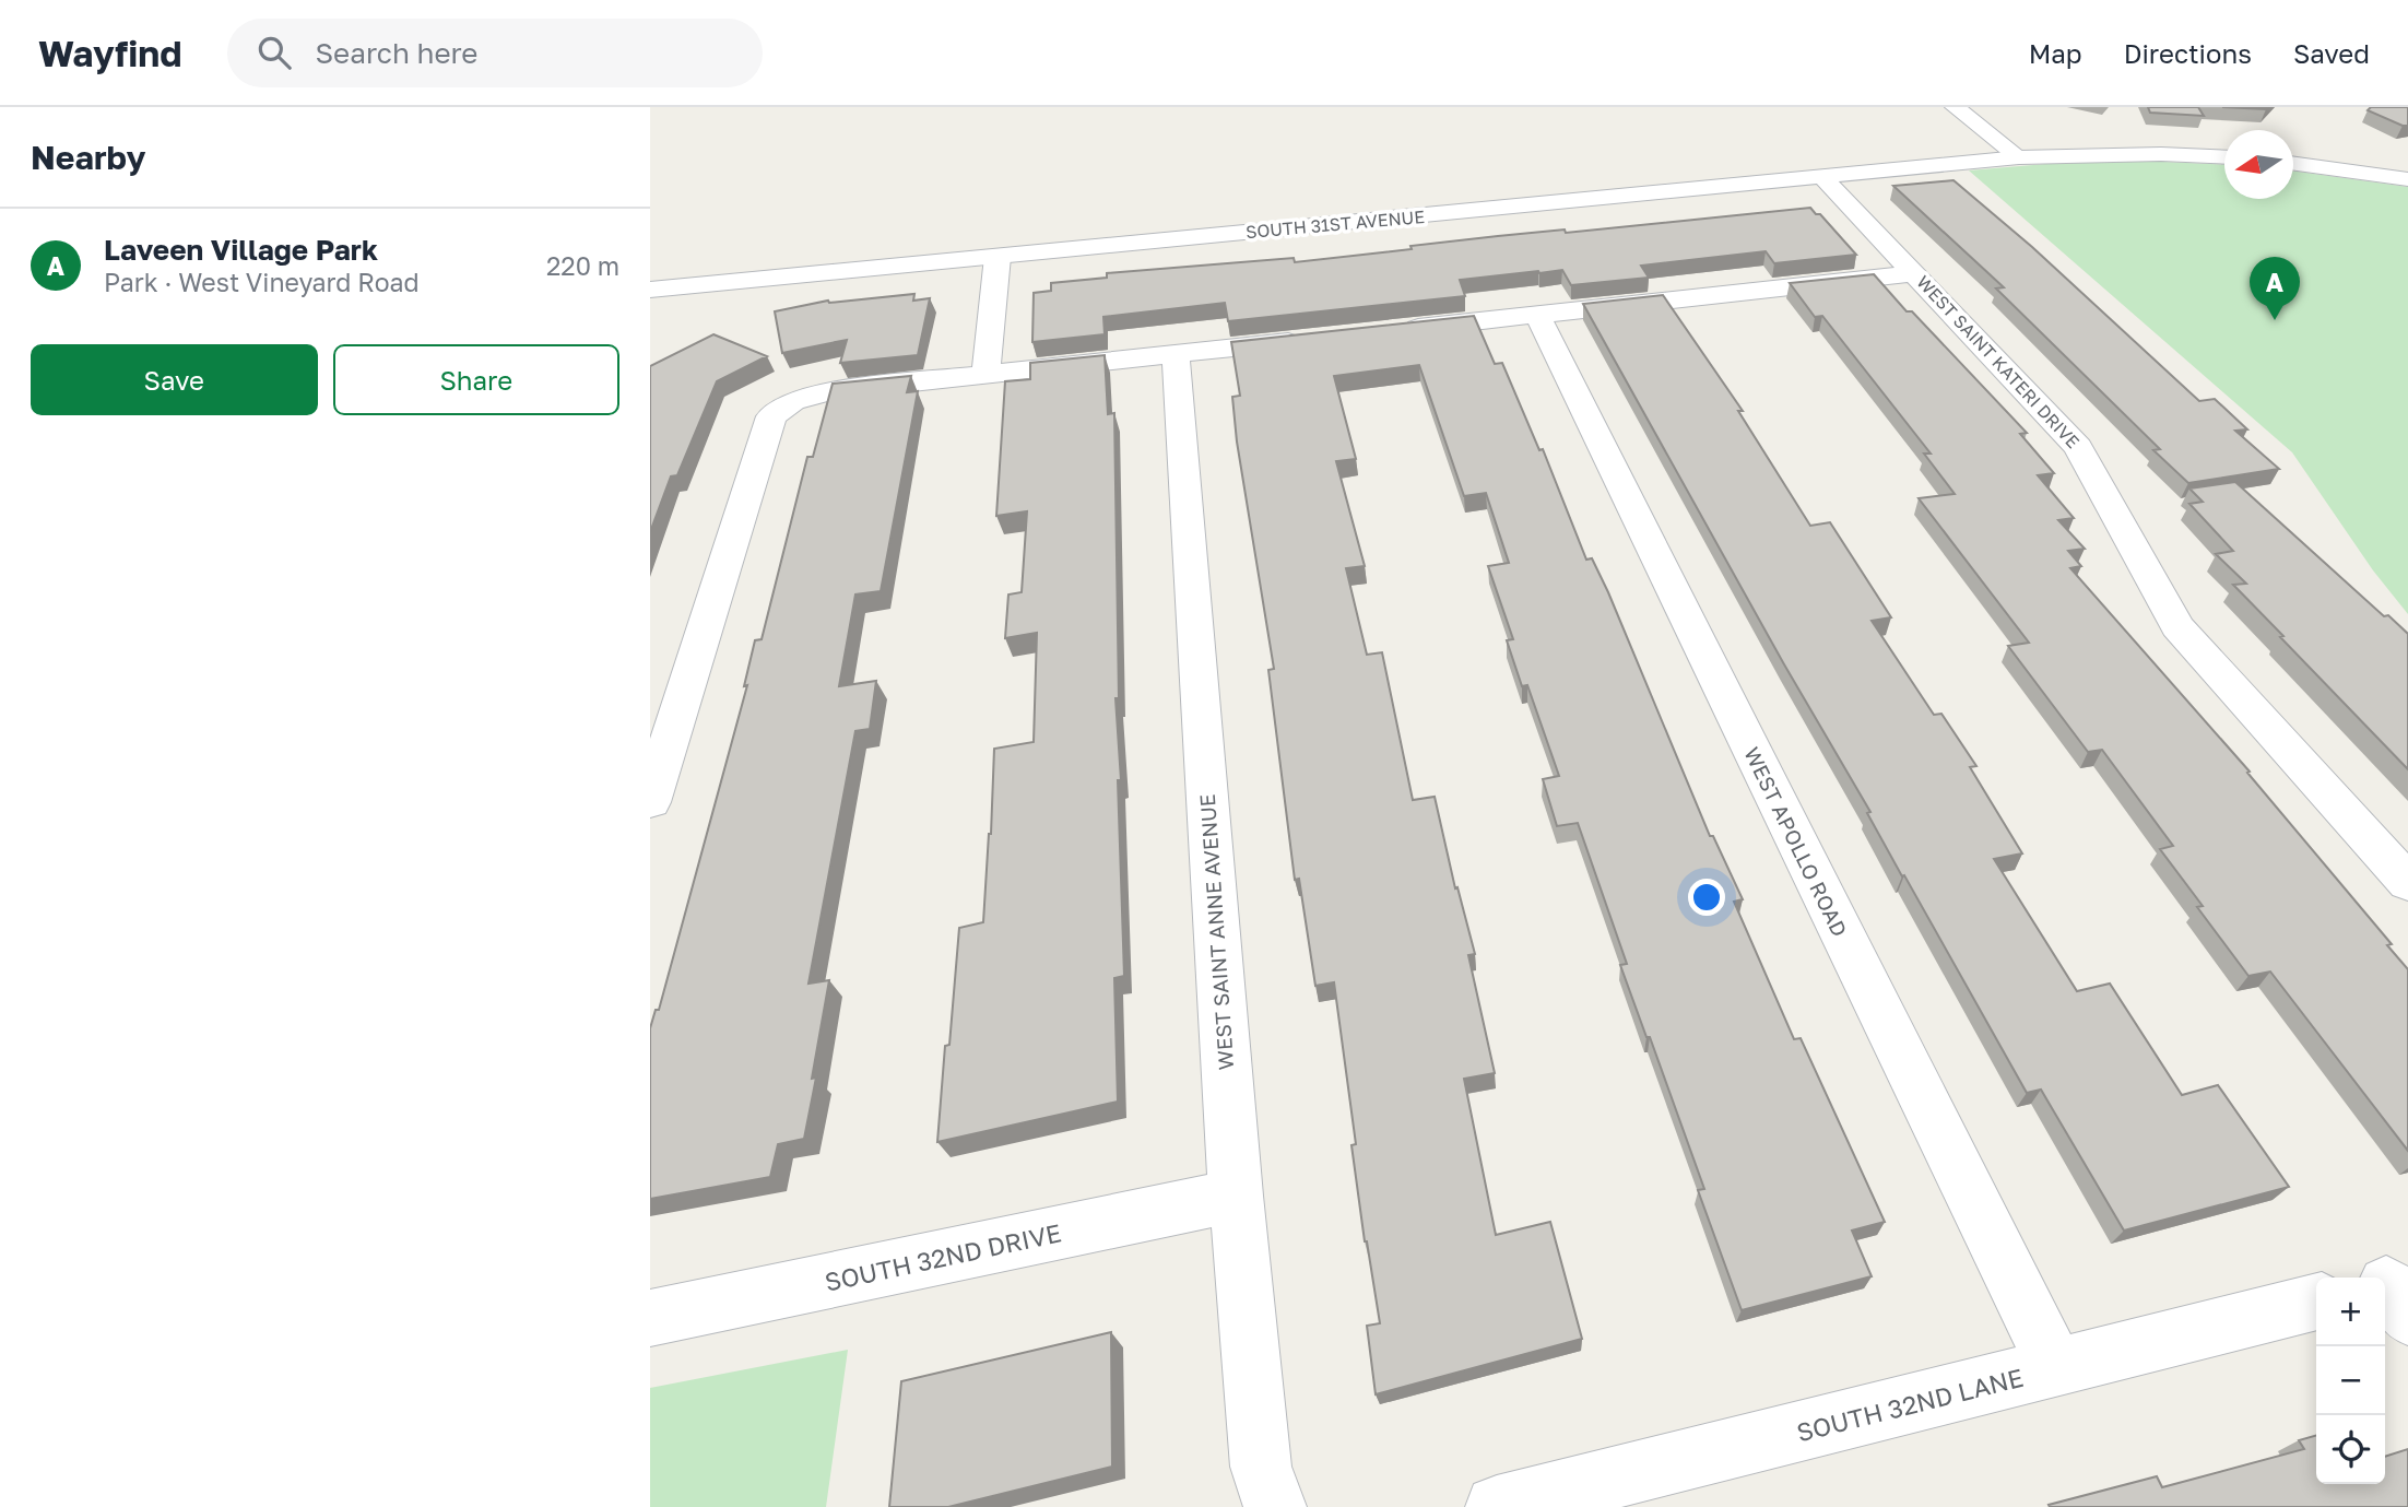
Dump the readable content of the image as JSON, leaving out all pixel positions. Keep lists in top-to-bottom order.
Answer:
{
  "streets": {
    "street": [
      "SOUTH 31ST AVENUE",
      "WEST SAINT KATERI DRIVE",
      "WEST APOLLO ROAD",
      "WEST SAINT ANNE AVENUE",
      "SOUTH 32ND DRIVE",
      "SOUTH 32ND LANE"
    ]
  },
  "crossings": [
    ["SOUTH 31ST AVENUE", "WEST SAINT KATERI DRIVE"],
    ["WEST APOLLO ROAD", "SOUTH 32ND LANE"],
    ["WEST SAINT ANNE AVENUE", "SOUTH 32ND DRIVE"]
  ],
  "north": "left",
  "page": {
    "header": "Wayfind",
    "search": "Search here",
    "nav": ["Map", "Directions", "Saved"],
    "heading": "Nearby",
    "list": [
      {
        "mark": "A",
        "name": "Laveen Village Park",
        "note": "Park · West Vineyard Road",
        "value": "220 m"
      }
    ],
    "pins": "A",
    "buttons": ["Save", "Share"],
    "map_buttons": ["+", "−"]
  }
}
